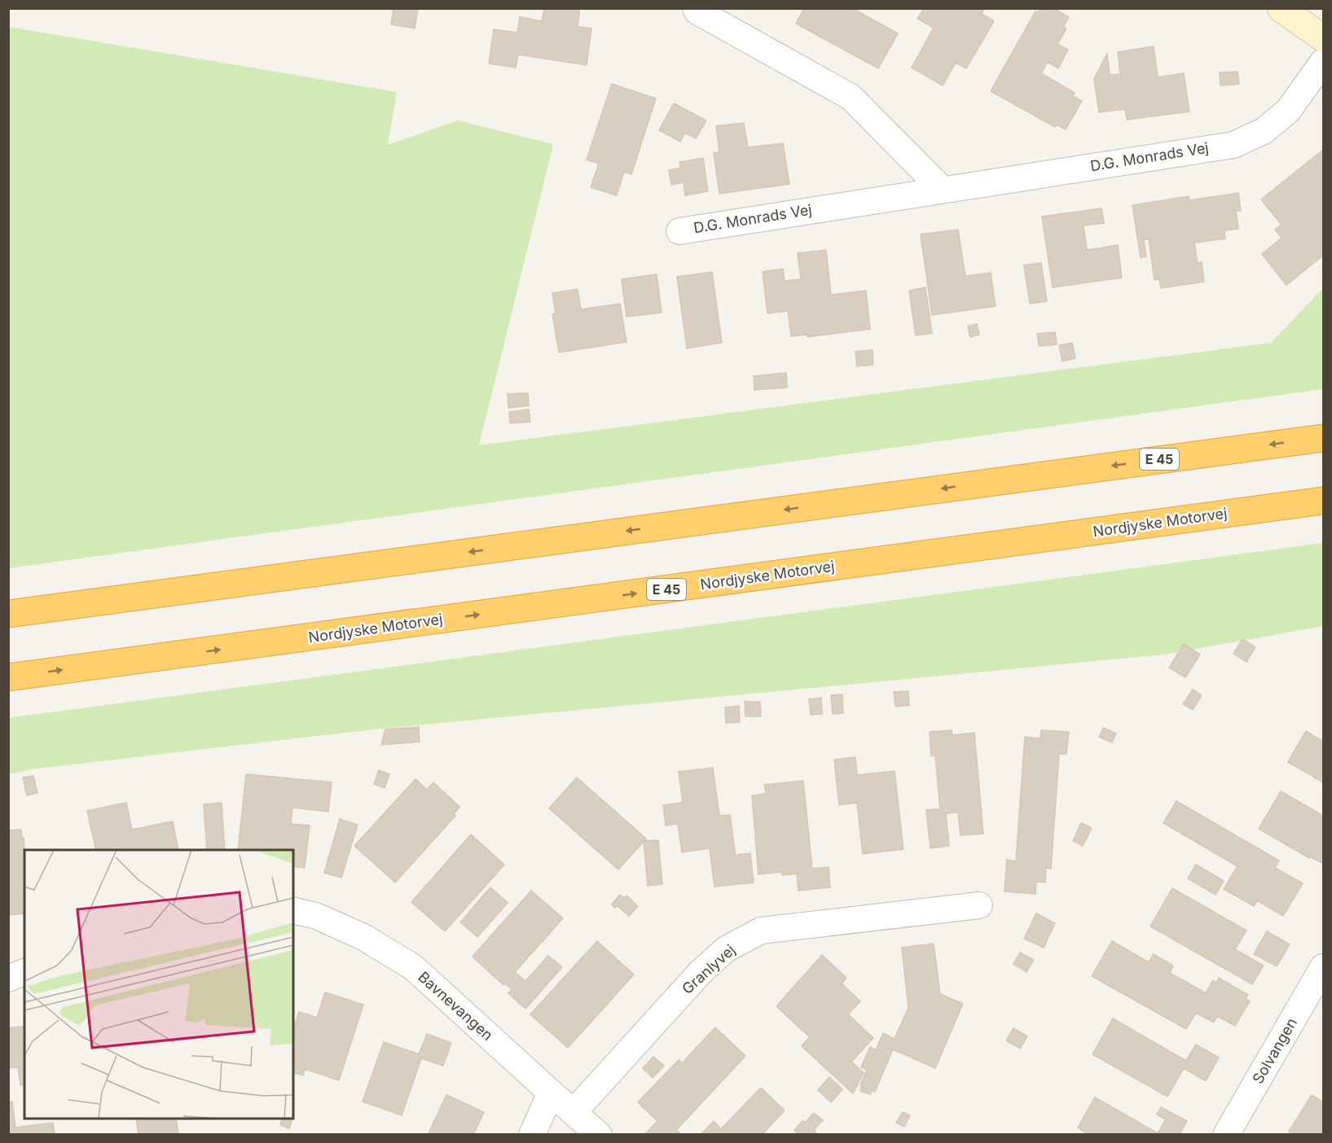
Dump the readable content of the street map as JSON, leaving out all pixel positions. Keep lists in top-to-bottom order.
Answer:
{
  "streets": {
    "highway": ["E 45", "Nordjyske Motorvej"],
    "street": [
      "D.G. Monrads Vej",
      "Granlyvej",
      "Bavnevangen",
      "Solvangen"
    ]
  },
  "crossings": [
    ["Granlyvej", "Bavnevangen"]
  ]
}
